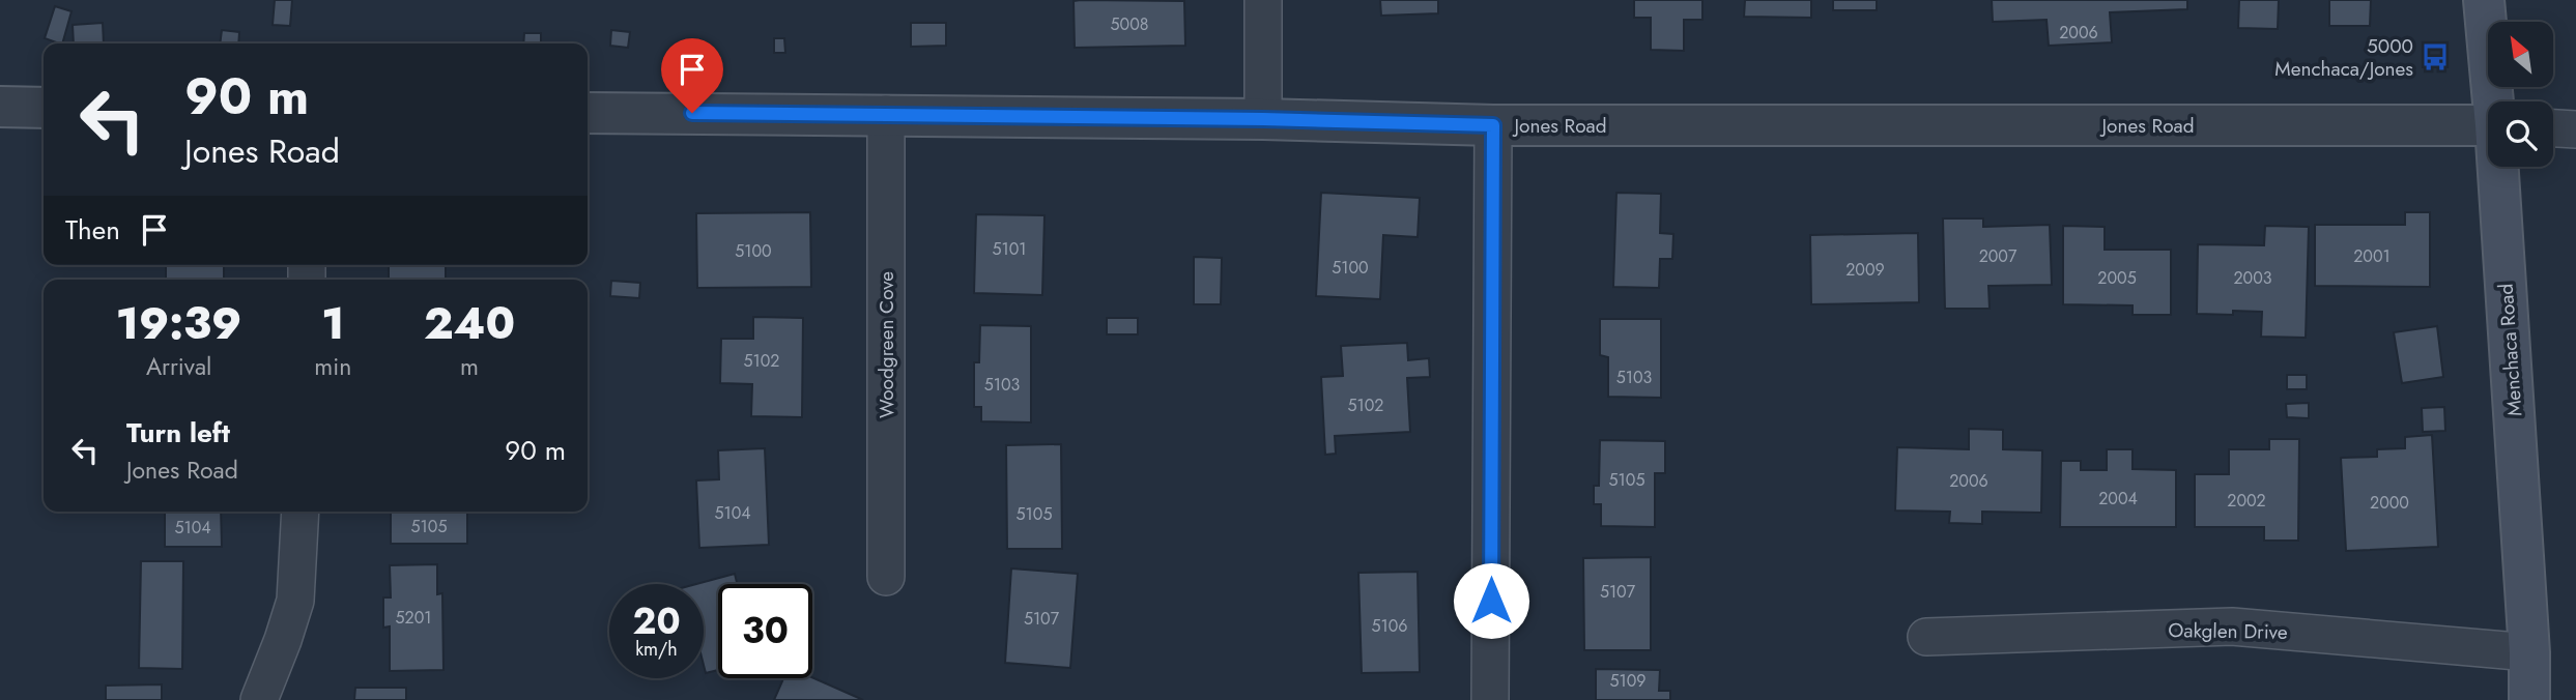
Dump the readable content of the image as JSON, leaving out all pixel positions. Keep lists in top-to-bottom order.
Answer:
{
  "streets": {
    "main road": ["Menchaca Road"],
    "street": ["Jones Road", "Woodgreen Cove", "Oakglen Drive"]
  },
  "crossings": [
    ["Jones Road", "Woodgreen Cove"],
    ["Menchaca Road", "Oakglen Drive"]
  ],
  "places": {
    "bus stop": ["5000 Menchaca/Jones"]
  },
  "house_numbers": [
    "5008",
    "2006",
    "5101",
    "5100",
    "2007",
    "2001",
    "5100",
    "2009",
    "2005",
    "2003",
    "5102",
    "5103",
    "5103",
    "5102",
    "5105",
    "2006",
    "2004",
    "2002",
    "2000",
    "5104",
    "5105",
    "5105",
    "5104",
    "5107",
    "5201",
    "5107",
    "5106",
    "5109"
  ],
  "north": "top left",
  "page": {
    "turn": ["90 m", "Jones Road"],
    "then": "Then",
    "eta": [
      "19:39",
      "Arrival",
      "1",
      "min",
      "240",
      "m"
    ],
    "list": [
      {
        "name": "Turn left",
        "note": "Jones Road",
        "value": "90 m"
      }
    ],
    "speed": "20 km/h",
    "limit": "30"
  }
}
